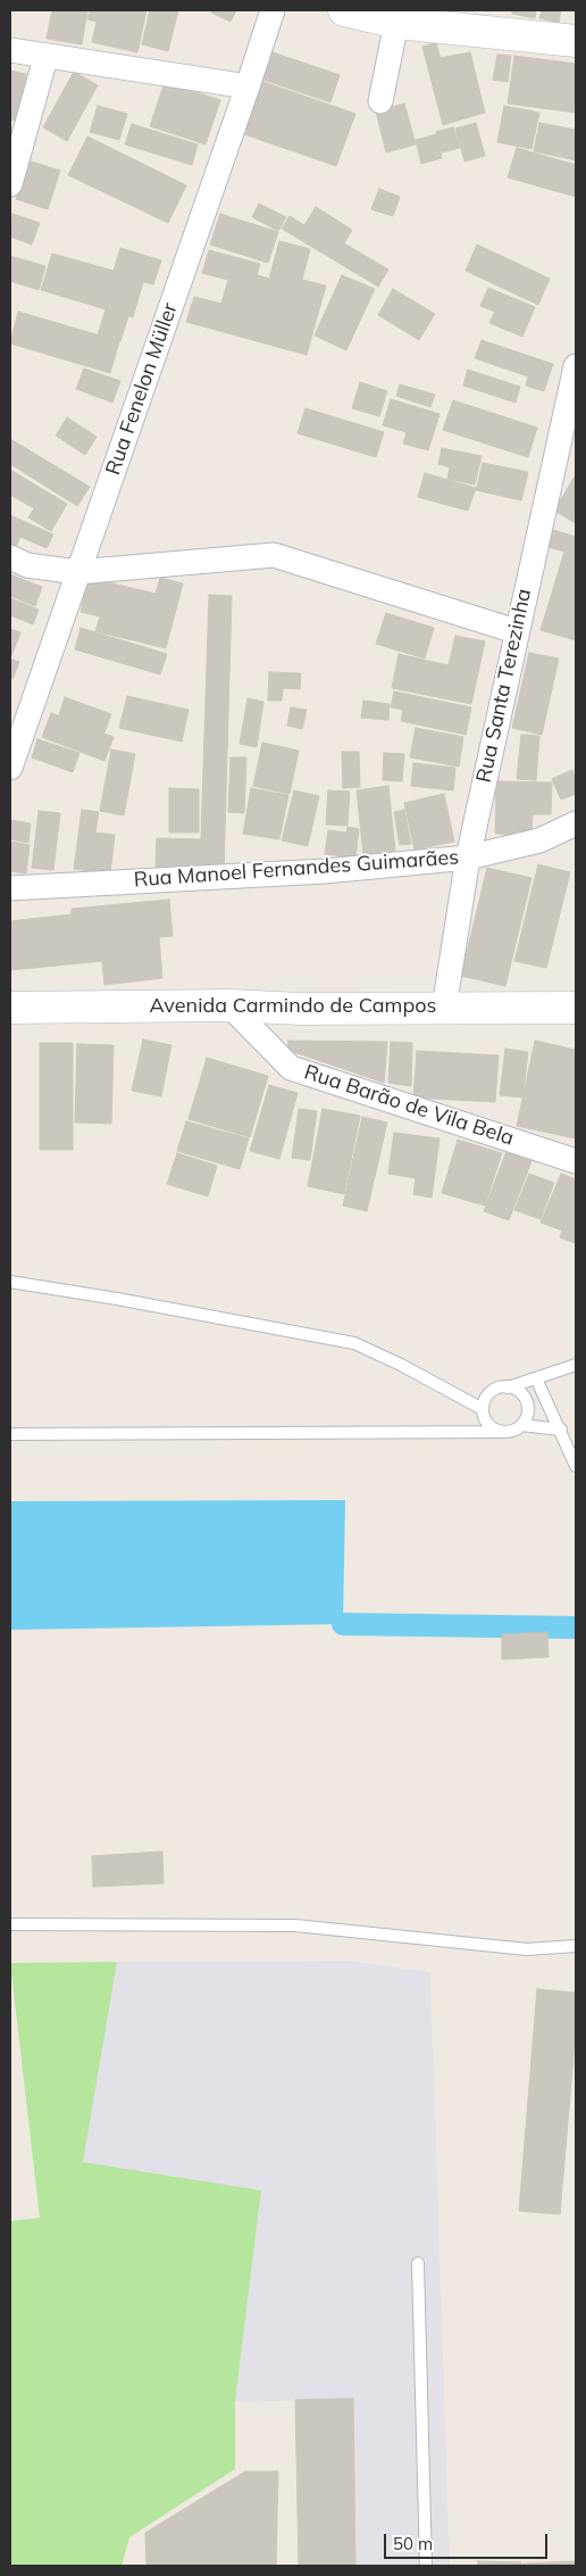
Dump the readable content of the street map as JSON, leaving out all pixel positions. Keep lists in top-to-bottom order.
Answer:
{
  "streets": {
    "main road": ["Avenida Carmindo de Campos"],
    "street": [
      "Rua Fenelon Müller",
      "Rua Santa Terezinha",
      "Rua Manoel Fernandes Guimarães",
      "Rua Barão de Vila Bela"
    ]
  },
  "crossings": [
    ["Rua Santa Terezinha", "Rua Manoel Fernandes Guimarães"],
    ["Rua Santa Terezinha", "Avenida Carmindo de Campos"],
    ["Avenida Carmindo de Campos", "Rua Barão de Vila Bela"]
  ],
  "scale_bar": "50 m"
}
